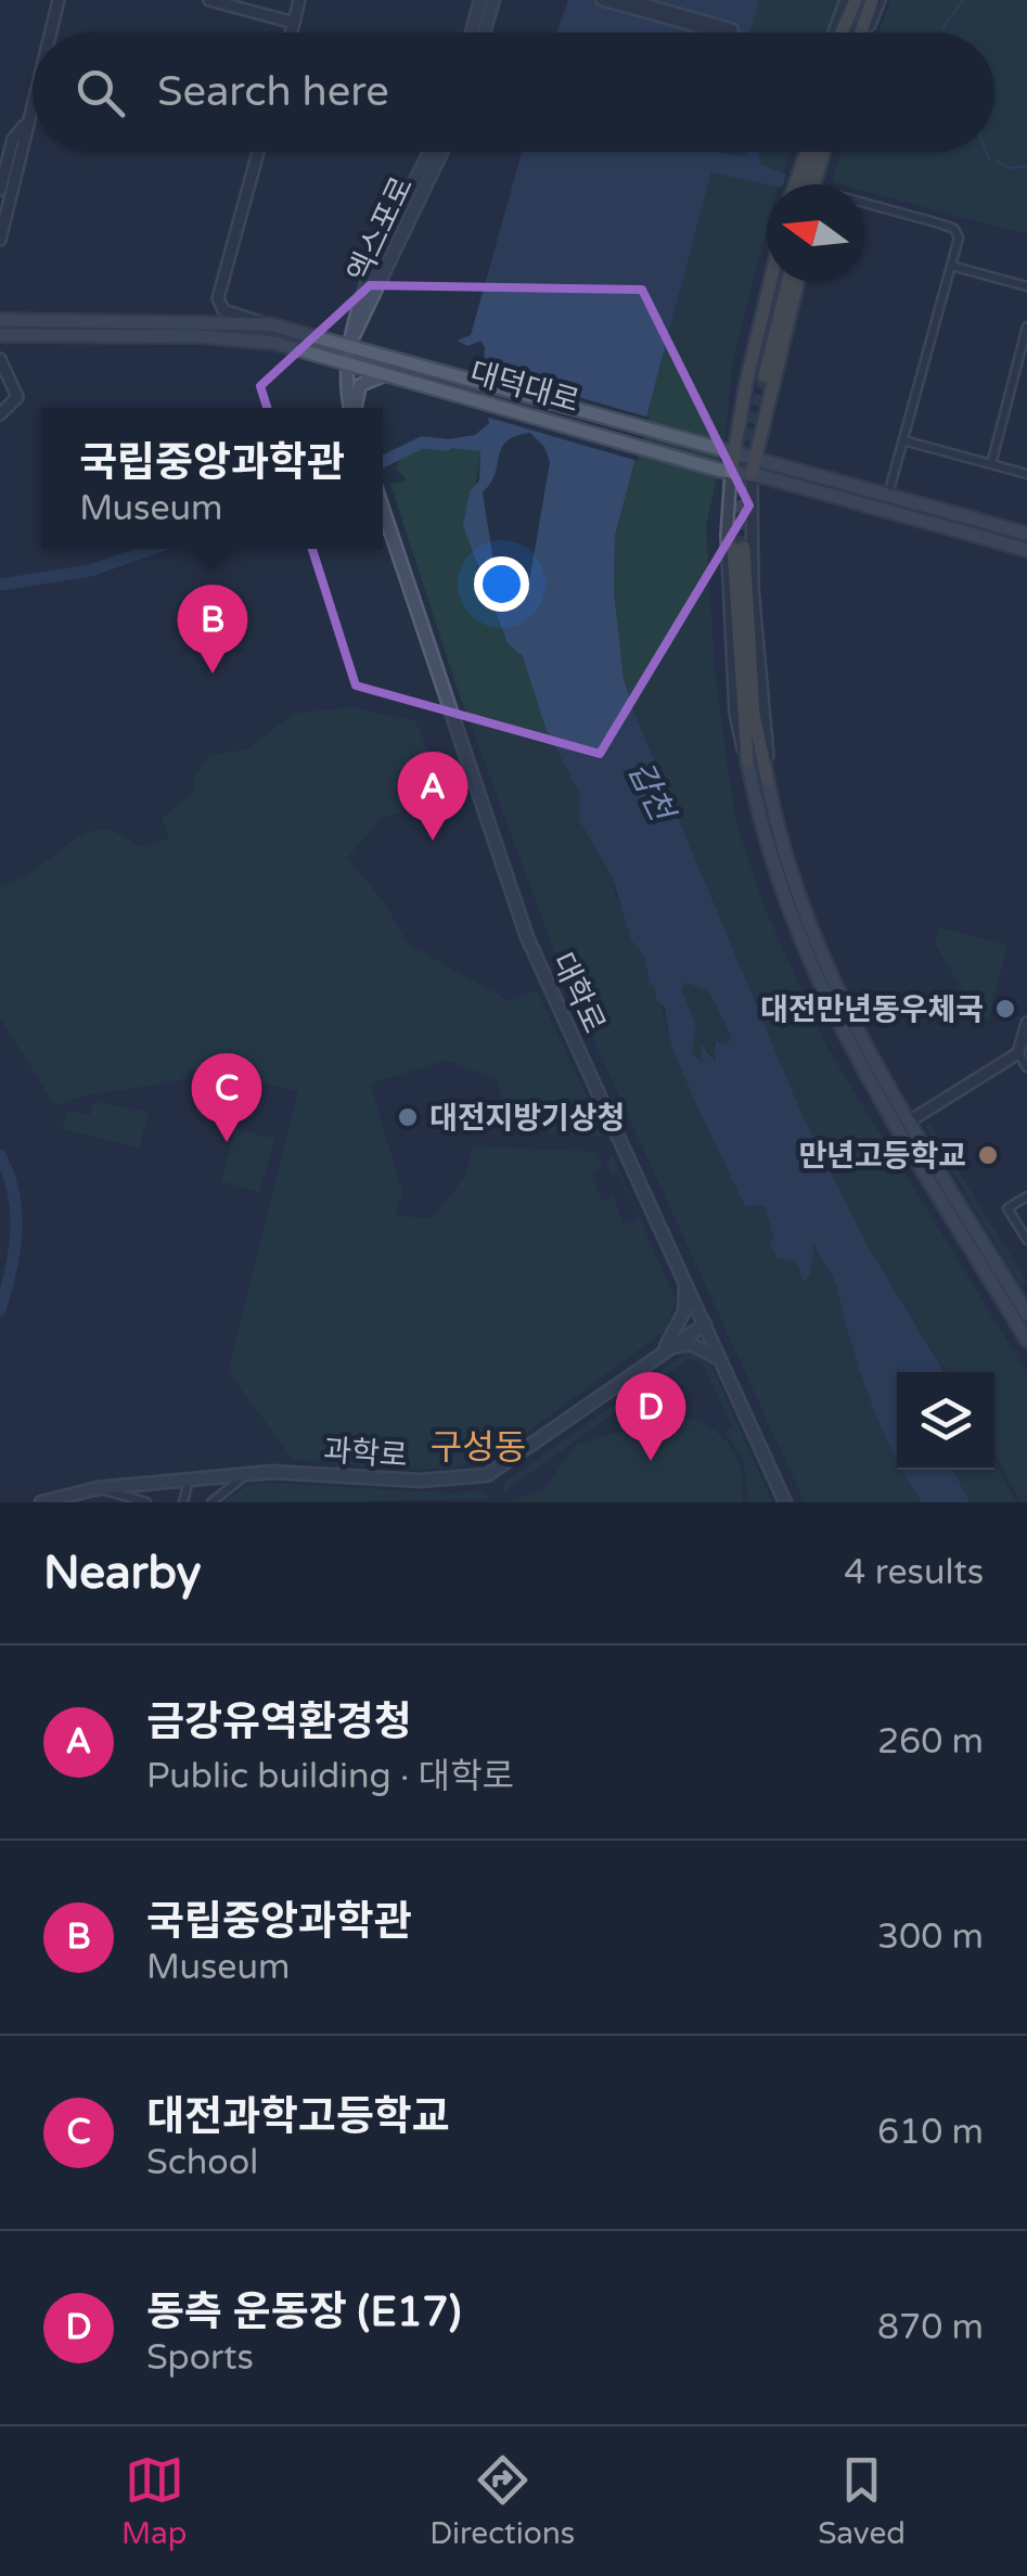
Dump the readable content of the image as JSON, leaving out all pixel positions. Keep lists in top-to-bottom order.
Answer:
{
  "streets": {
    "main road": [
      "엑스포로",
      "대덕대로",
      "대학로",
      "과학로"
    ]
  },
  "crossings": [
    ["엑스포로", "대덕대로"],
    ["대학로", "과학로"]
  ],
  "districts": ["구성동"],
  "water": ["갑천"],
  "places": ["대전만년동우체국", "대전지방기상청", "만년고등학교"],
  "north": "left",
  "page": {
    "search": "Search here",
    "popup": ["국립중앙과학관", "Museum"],
    "pins": [
      "B",
      "A",
      "C",
      "D"
    ],
    "heading": ["Nearby", "4 results"],
    "list": [
      {
        "mark": "A",
        "name": "금강유역환경청",
        "note": "Public building · 대학로",
        "value": "260 m"
      },
      {
        "mark": "B",
        "name": "국립중앙과학관",
        "note": "Museum",
        "value": "300 m"
      },
      {
        "mark": "C",
        "name": "대전과학고등학교",
        "note": "School",
        "value": "610 m"
      },
      {
        "mark": "D",
        "name": "동측 운동장 (E17)",
        "note": "Sports",
        "value": "870 m"
      }
    ],
    "nav": ["Map", "Directions", "Saved"]
  }
}
